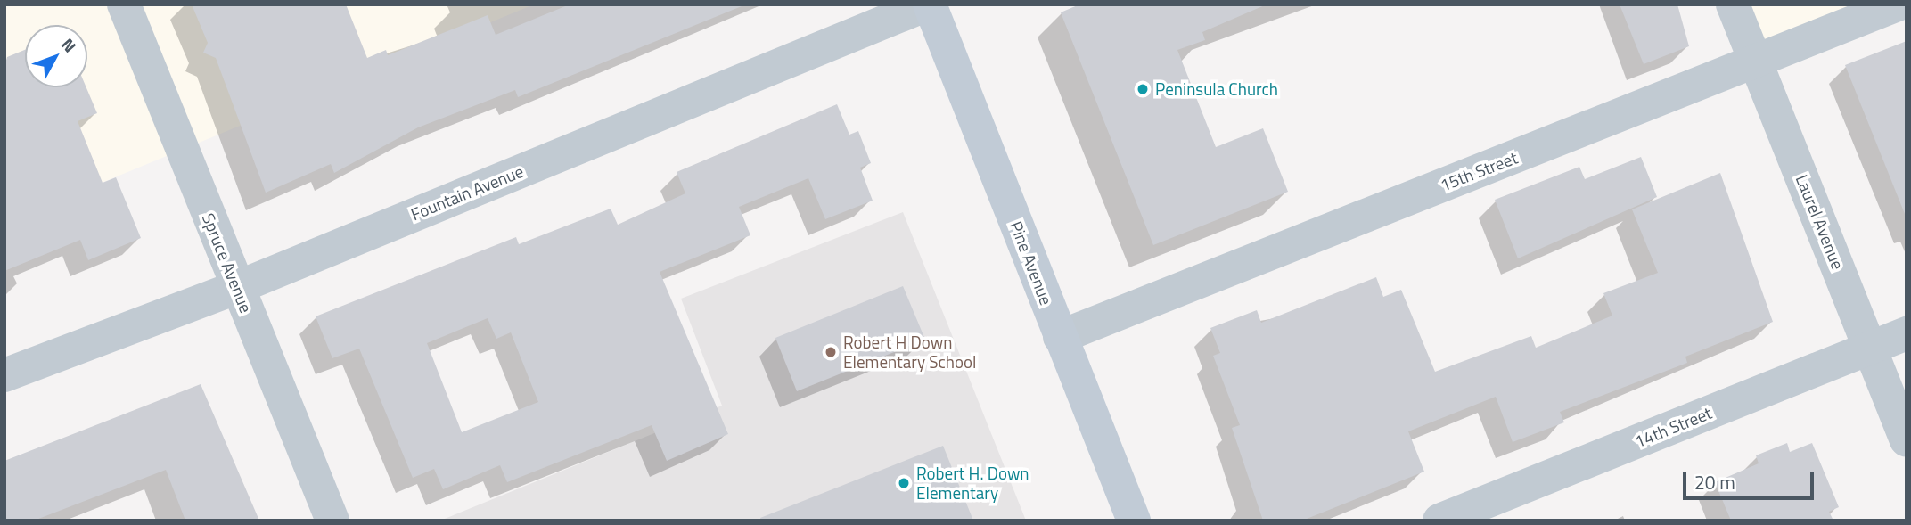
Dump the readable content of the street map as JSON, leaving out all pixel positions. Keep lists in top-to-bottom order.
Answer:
{
  "streets": {
    "main road": ["Pine Avenue"],
    "street": [
      "15th Street",
      "Fountain Avenue",
      "Laurel Avenue",
      "Spruce Avenue",
      "14th Street"
    ]
  },
  "crossings": [
    ["15th Street", "Laurel Avenue"],
    ["15th Street", "Pine Avenue"],
    ["Fountain Avenue", "Spruce Avenue"],
    ["Fountain Avenue", "Pine Avenue"],
    ["Laurel Avenue", "14th Street"]
  ],
  "places": ["Peninsula Church", "Robert H Down Elementary School", "Robert H. Down Elementary"],
  "scale_bar": "20 m",
  "north": "top right"
}
